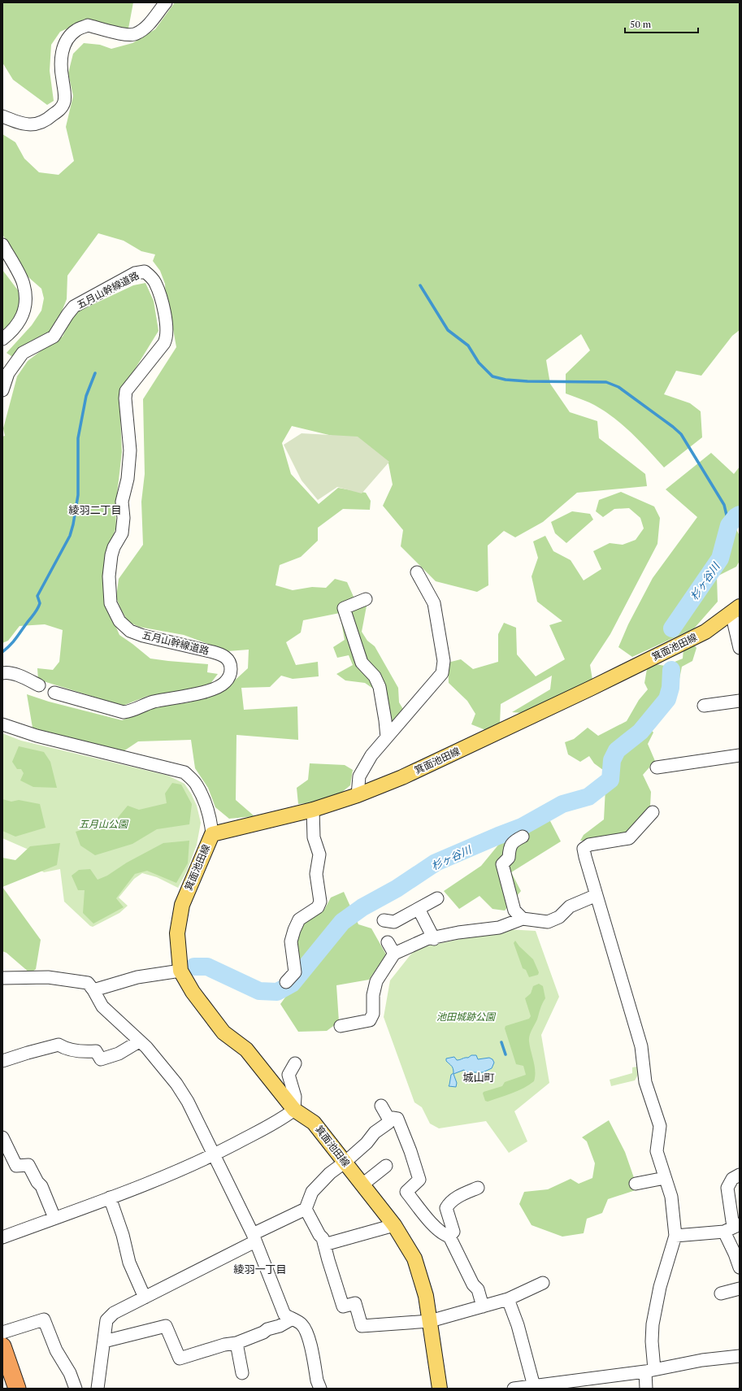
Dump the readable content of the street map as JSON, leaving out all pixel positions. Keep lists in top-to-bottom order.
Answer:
{
  "streets": {
    "main road": ["箕面池田線"],
    "street": ["五月山幹線道路"]
  },
  "districts": ["綾羽二丁目", "城山町", "綾羽一丁目"],
  "water": ["杉ヶ谷川"],
  "parks": ["五月山公園", "池田城跡公園"],
  "scale_bar": "50 m"
}
